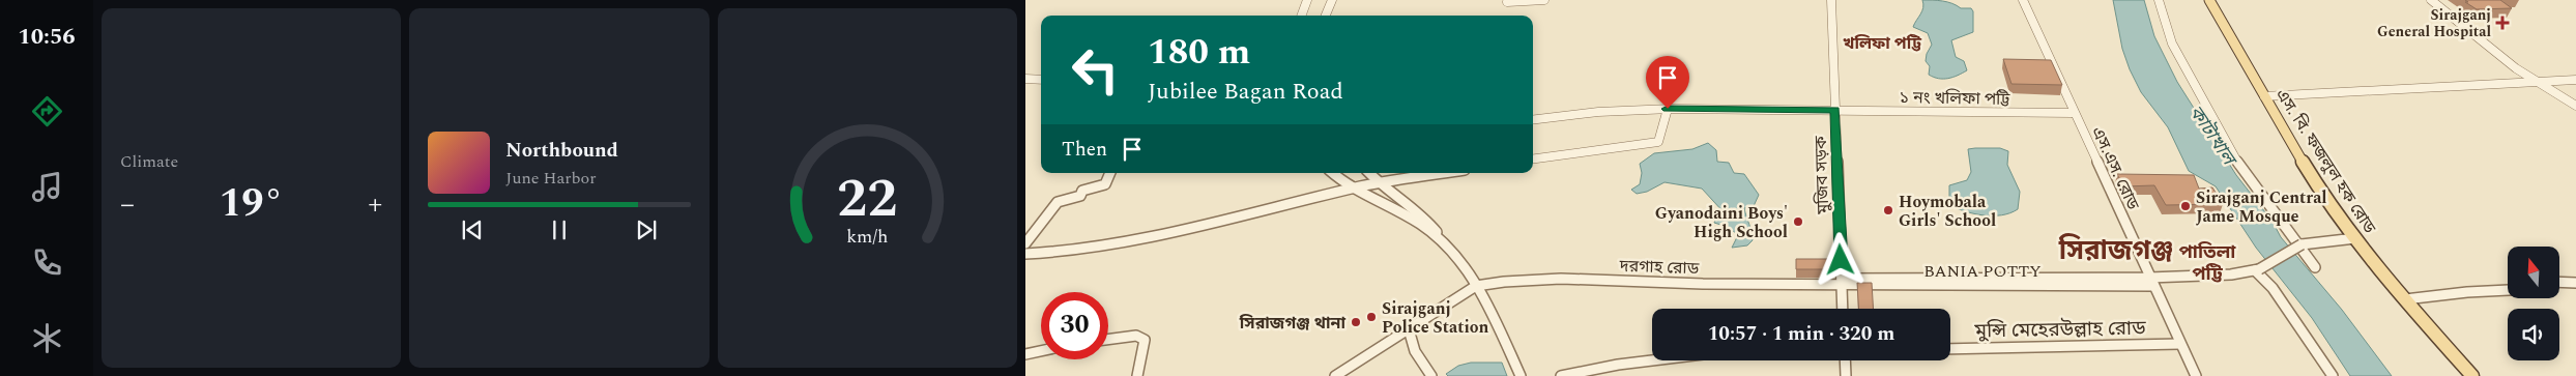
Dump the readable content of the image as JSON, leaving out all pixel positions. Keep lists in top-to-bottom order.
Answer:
{
  "streets": {
    "main road": ["এস. বি. ফজলুল হক রোড"],
    "street": [
      "১ নং খলিফা পট্টি",
      "এস.এস. রোড",
      "মুজিব সড়ক",
      "দরগাহ রোড",
      "BANIA POTTY",
      "মুন্সি মেহেরউল্লাহ রোড"
    ]
  },
  "crossings": [
    ["১ নং খলিফা পট্টি", "এস.এস. রোড"],
    ["১ নং খলিফা পট্টি", "মুজিব সড়ক"],
    ["এস.এস. রোড", "BANIA POTTY"],
    ["এস.এস. রোড", "মুন্সি মেহেরউল্লাহ রোড"],
    ["মুজিব সড়ক", "দরগাহ রোড"],
    ["মুজিব সড়ক", "BANIA POTTY"],
    ["দরগাহ রোড", "BANIA POTTY"]
  ],
  "districts": ["খলিফা পট্টি", "সিরাজগঞ্জ", "পাতিলা পট্টি"],
  "water": ["কাটাখাল"],
  "places": {
    "health": ["Sirajganj General Hospital"],
    "other": [
      "Sirajganj Central Jame Mosque",
      "Hoymobala Girls' School",
      "Gyanodaini Boys' High School",
      "Sirajganj Police Station",
      "সিরাজগঞ্জ থানা"
    ]
  },
  "north": "top",
  "page": {
    "tabs": "10:56",
    "tile": "Climate",
    "turn": ["180 m", "Jubilee Bagan Road"],
    "then": "Then",
    "song": ["Northbound", "June Harbor"],
    "heat": ["−", "19°", "+"],
    "limit": "30",
    "trip": "10:57 · 1 min · 320 m",
    "gauge": ["22", "km/h"]
  }
}
